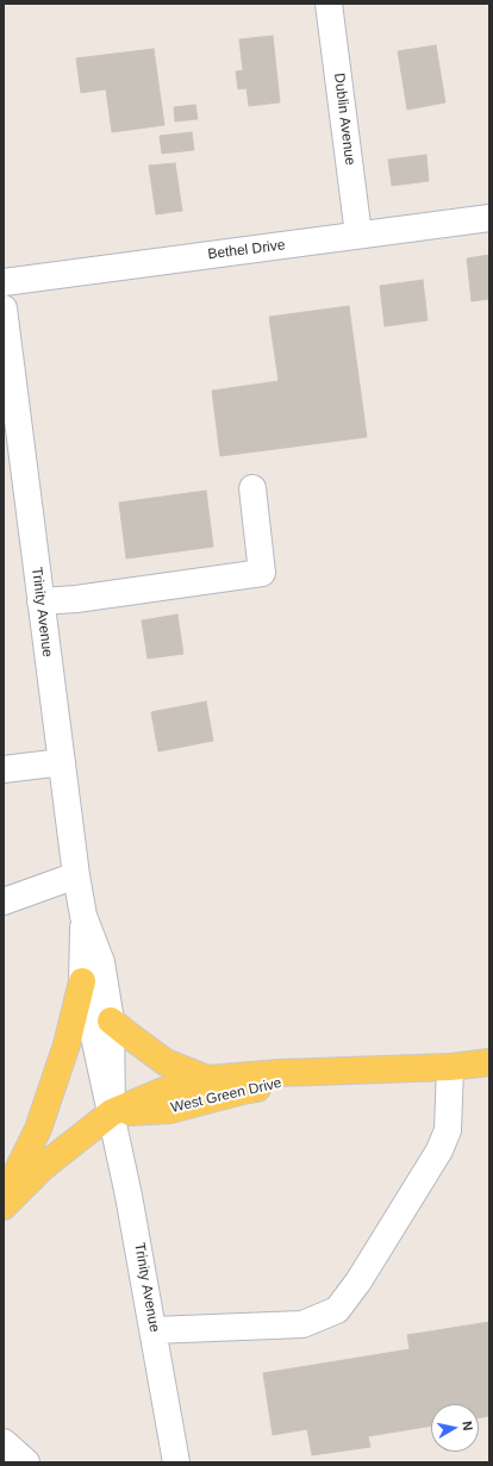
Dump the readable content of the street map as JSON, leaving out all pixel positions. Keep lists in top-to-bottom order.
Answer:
{
  "streets": {
    "main road": ["West Green Drive"],
    "street": ["Dublin Avenue", "Bethel Drive", "Trinity Avenue"]
  },
  "crossings": [
    ["Dublin Avenue", "Bethel Drive"],
    ["Trinity Avenue", "West Green Drive"]
  ],
  "north": "right"
}
